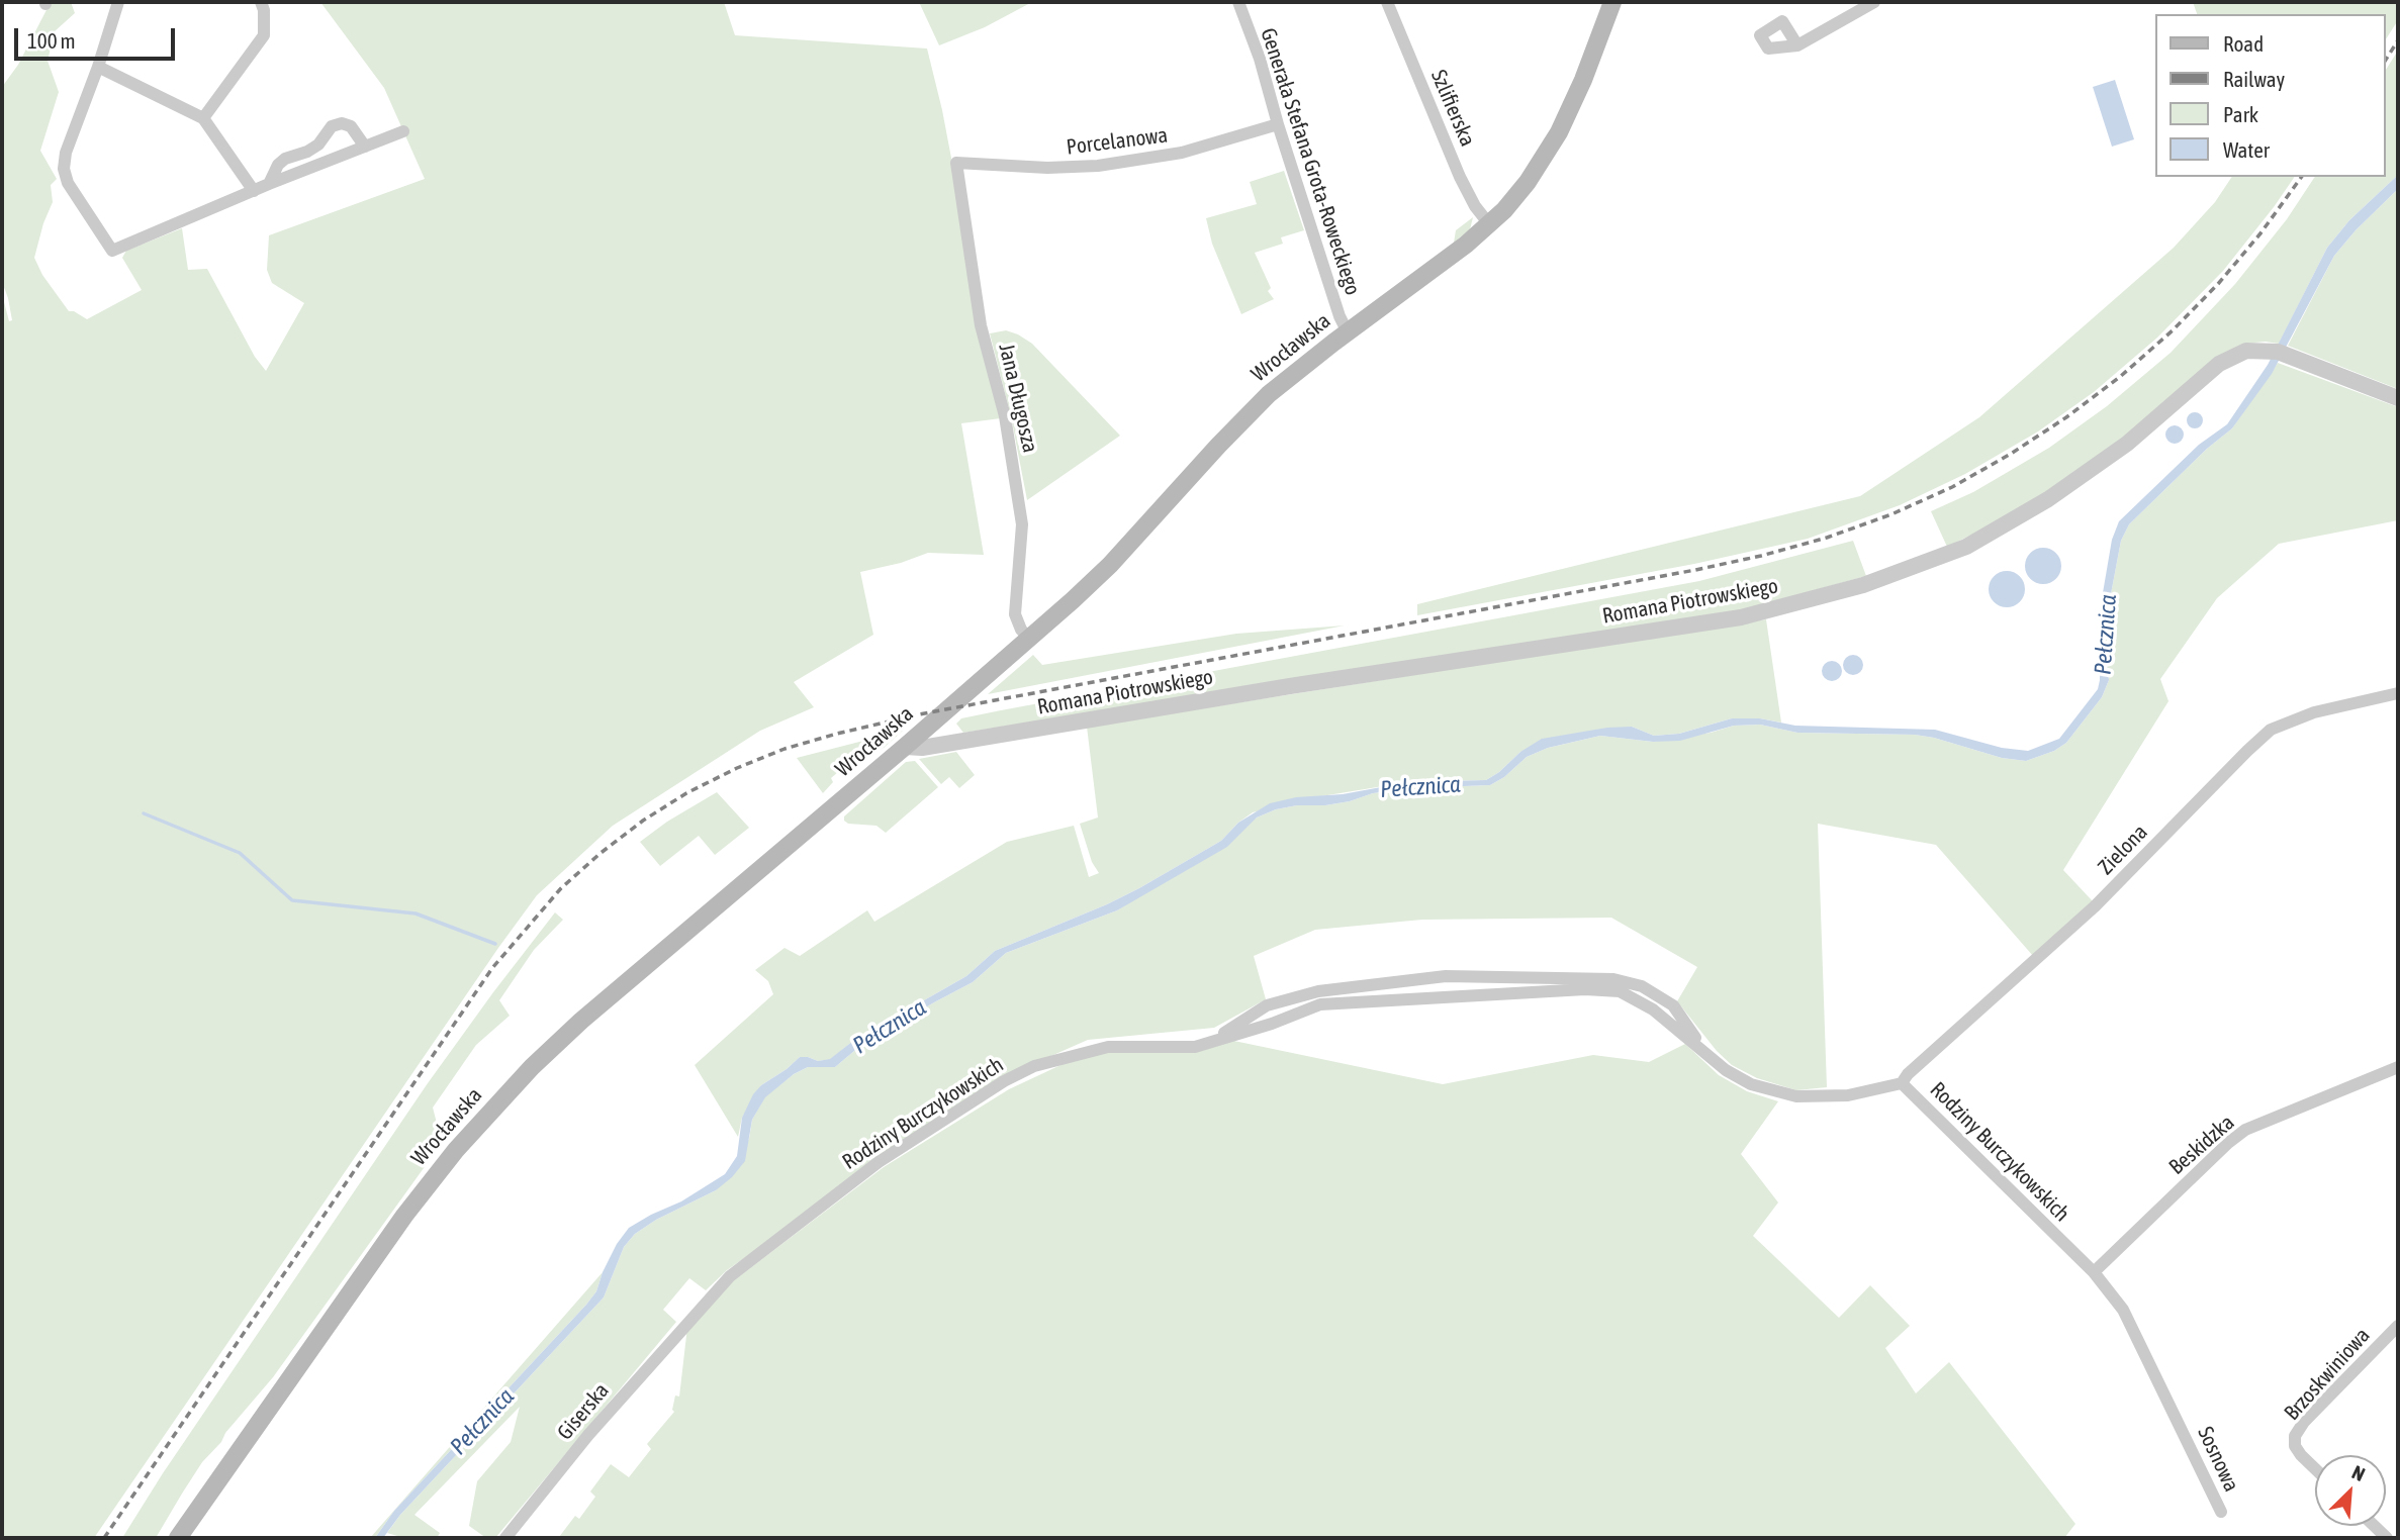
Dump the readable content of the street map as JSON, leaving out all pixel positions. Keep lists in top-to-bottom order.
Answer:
{
  "streets": {
    "main road": ["Wrocławska"],
    "street": [
      "Szlifierska",
      "Porcelanowa",
      "Generała Stefana Grota-Roweckiego",
      "Jana Długosza",
      "Romana Piotrowskiego",
      "Zielona",
      "Rodziny Burczykowskich",
      "Beskidzka",
      "Brzoskwiniowa",
      "Giserska",
      "Sosnowa"
    ]
  },
  "crossings": [
    ["Szlifierska", "Wrocławska"],
    ["Porcelanowa", "Generała Stefana Grota-Roweckiego"],
    ["Porcelanowa", "Jana Długosza"],
    ["Generała Stefana Grota-Roweckiego", "Wrocławska"],
    ["Wrocławska", "Jana Długosza"],
    ["Wrocławska", "Romana Piotrowskiego"],
    ["Zielona", "Rodziny Burczykowskich"],
    ["Rodziny Burczykowskich", "Beskidzka"],
    ["Rodziny Burczykowskich", "Giserska"],
    ["Rodziny Burczykowskich", "Sosnowa"]
  ],
  "water": ["Pełcznica"],
  "legend": [
    "Road",
    "Railway",
    "Park",
    "Water"
  ],
  "scale_bar": "100 m",
  "north": "top right"
}
